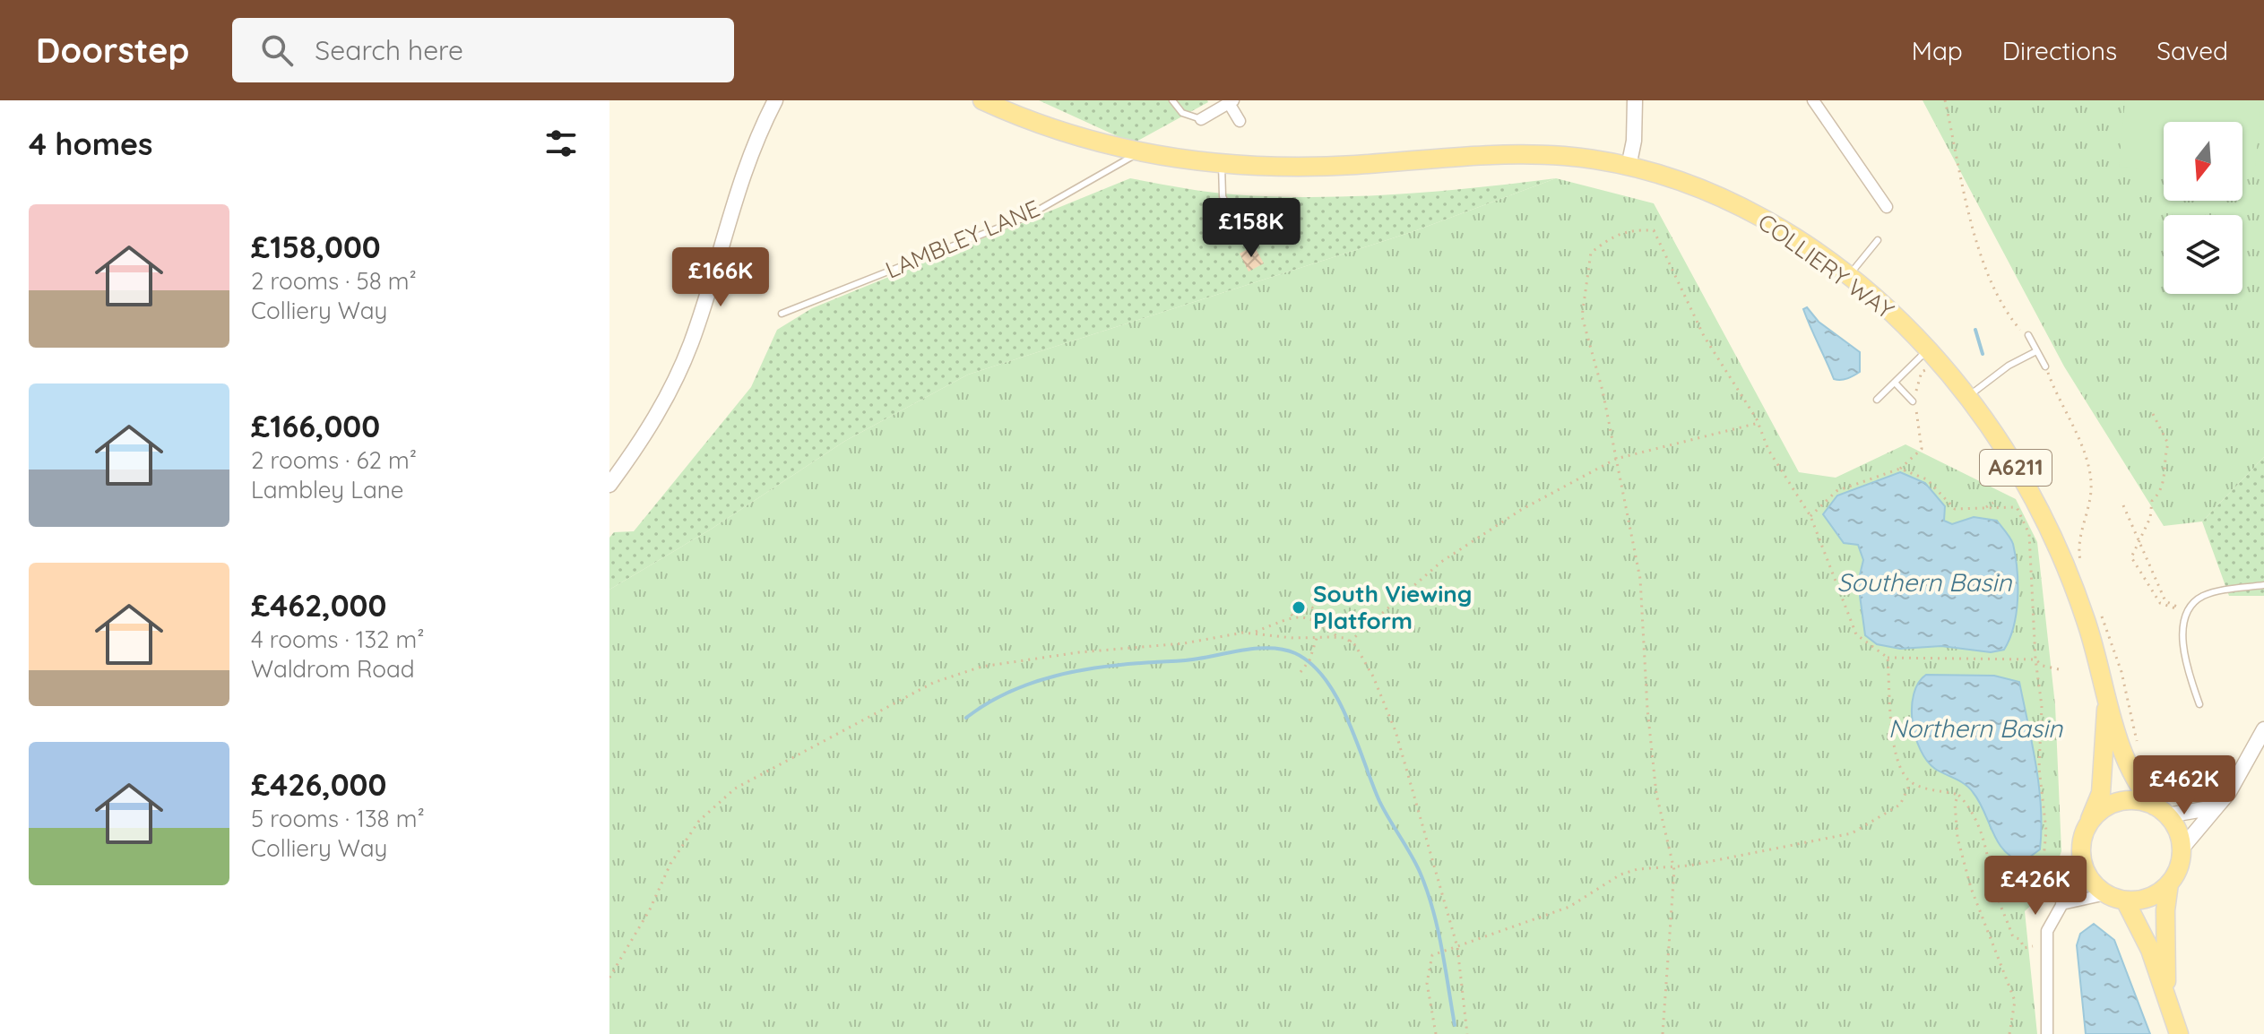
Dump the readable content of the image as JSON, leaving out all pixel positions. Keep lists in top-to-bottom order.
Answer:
{
  "streets": {
    "main road": ["COLLIERY WAY", "A6211"],
    "lane": ["LAMBLEY LANE"]
  },
  "crossings": [
    ["LAMBLEY LANE", "COLLIERY WAY"]
  ],
  "water": ["Southern Basin", "Northern Basin"],
  "places": ["South Viewing Platform"],
  "north": "bottom",
  "page": {
    "header": "Doorstep",
    "search": "Search here",
    "nav": ["Map", "Directions", "Saved"],
    "heading": "4 homes",
    "list": [
      {
        "name": "£158,000",
        "note": "2 rooms · 58 m² · Colliery Way"
      },
      {
        "name": "£166,000",
        "note": "2 rooms · 62 m² · Lambley Lane"
      },
      {
        "name": "£462,000",
        "note": "4 rooms · 132 m² · Waldrom Road"
      },
      {
        "name": "£426,000",
        "note": "5 rooms · 138 m² · Colliery Way"
      }
    ],
    "price": [
      "£158K",
      "£166K",
      "£462K",
      "£426K"
    ]
  }
}
